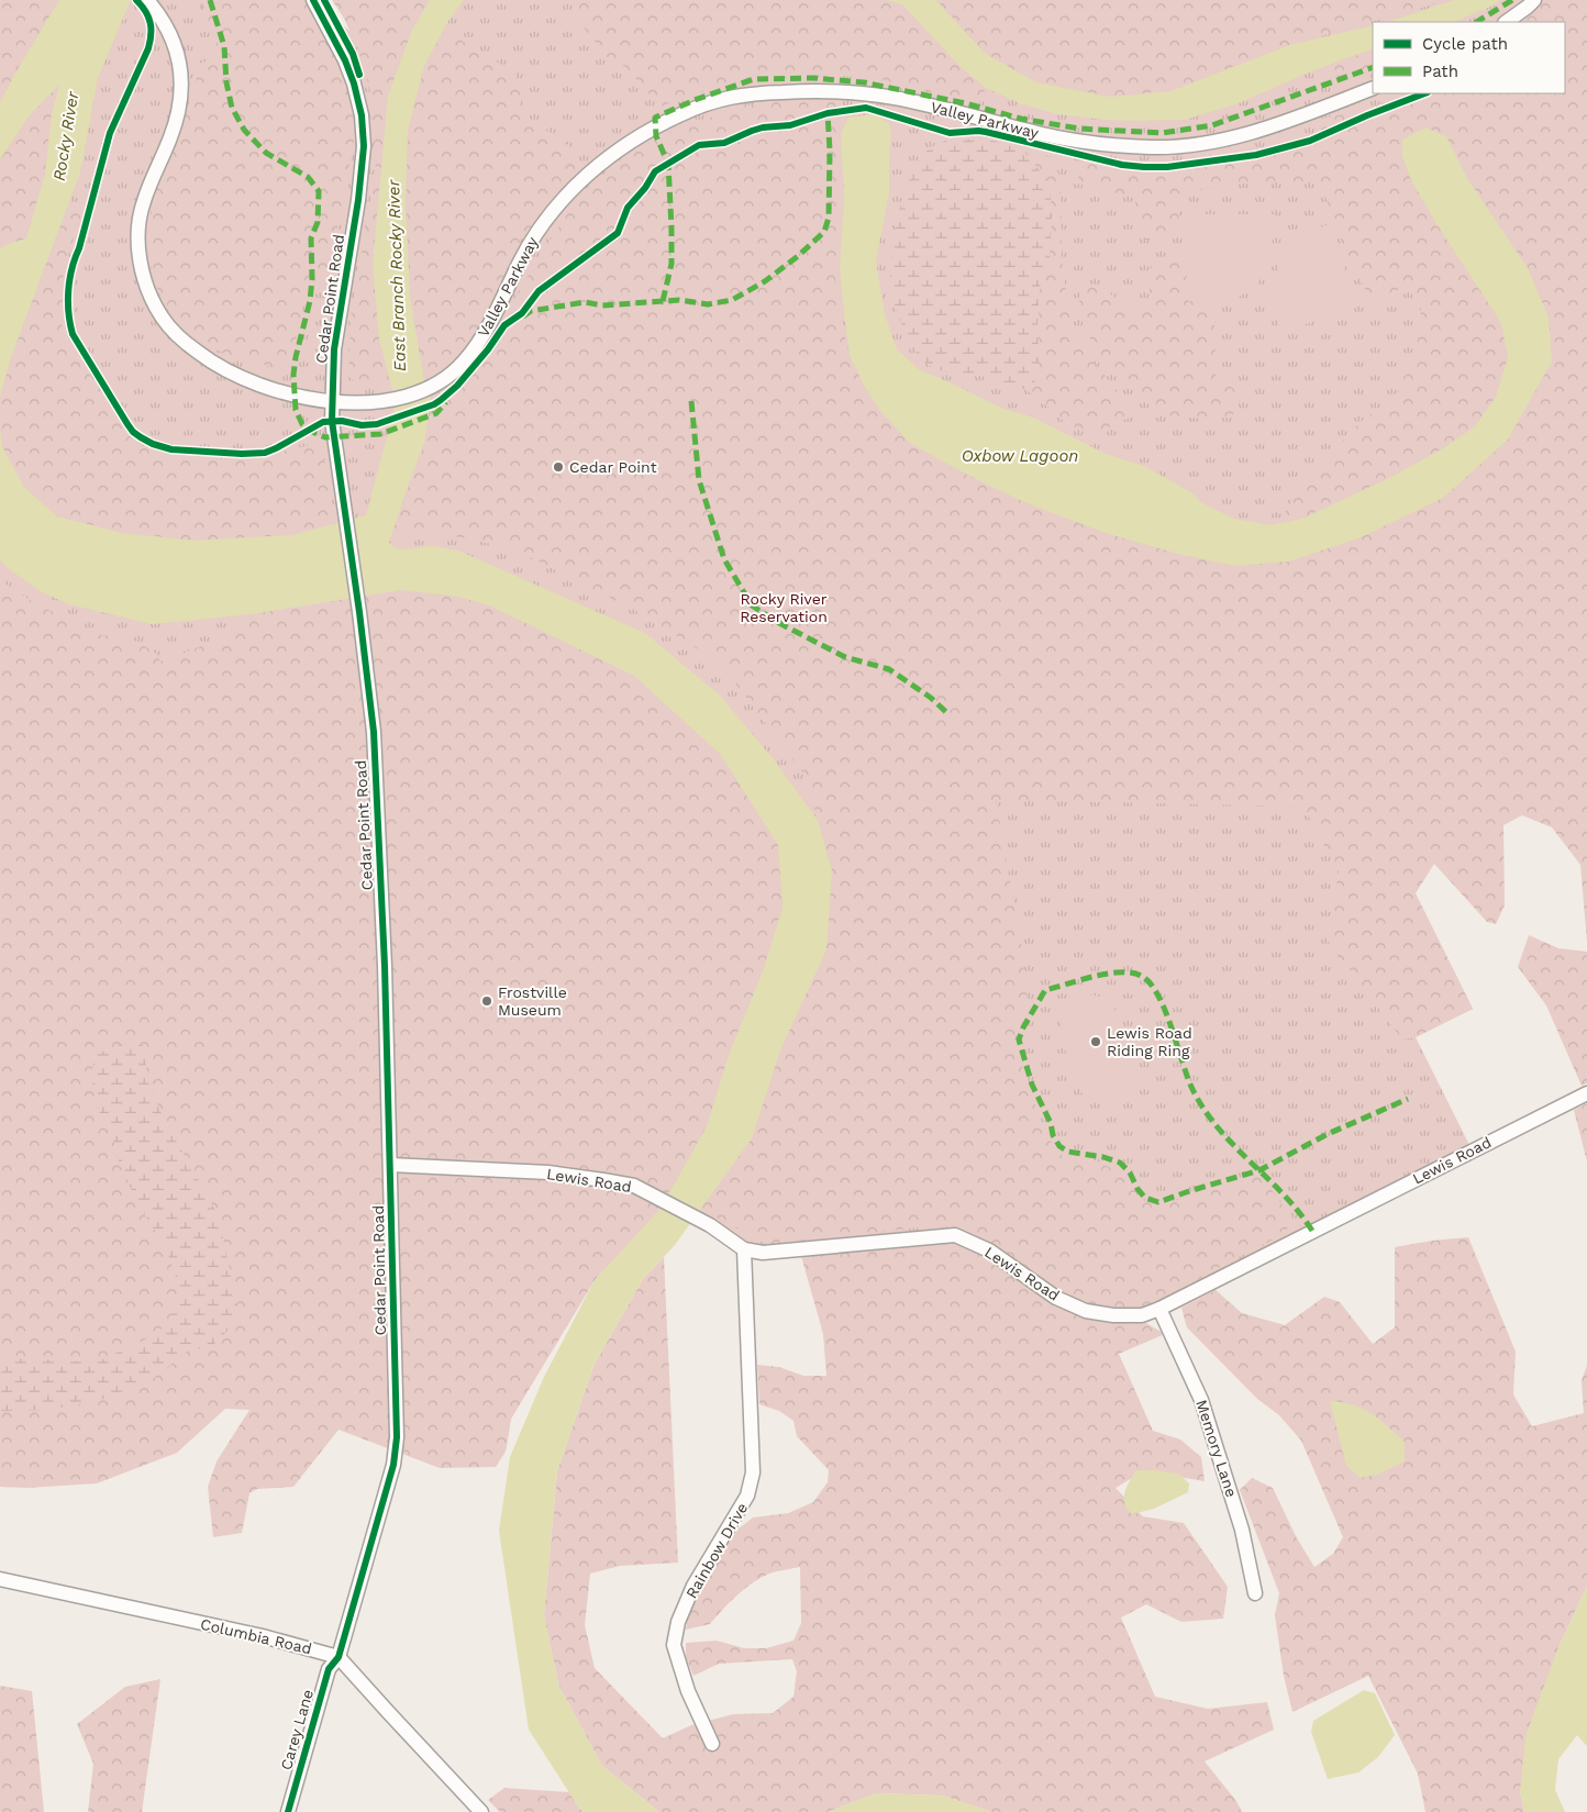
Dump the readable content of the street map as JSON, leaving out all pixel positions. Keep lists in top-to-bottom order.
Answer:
{
  "streets": {
    "street": [
      "Valley Parkway",
      "Cedar Point Road",
      "Lewis Road",
      "Memory Lane",
      "Rainbow Drive",
      "Columbia Road",
      "Carey Lane"
    ]
  },
  "crossings": [
    ["Valley Parkway", "Cedar Point Road"],
    ["Cedar Point Road", "Lewis Road"],
    ["Cedar Point Road", "Columbia Road"],
    ["Cedar Point Road", "Carey Lane"],
    ["Lewis Road", "Memory Lane"],
    ["Lewis Road", "Rainbow Drive"],
    ["Columbia Road", "Carey Lane"]
  ],
  "water": ["Rocky River", "East Branch Rocky River", "Oxbow Lagoon"],
  "parks": ["Rocky River Reservation"],
  "places": ["Cedar Point", "Frostville Museum", "Lewis Road Riding Ring"],
  "legend": ["Cycle path", "Path"]
}
